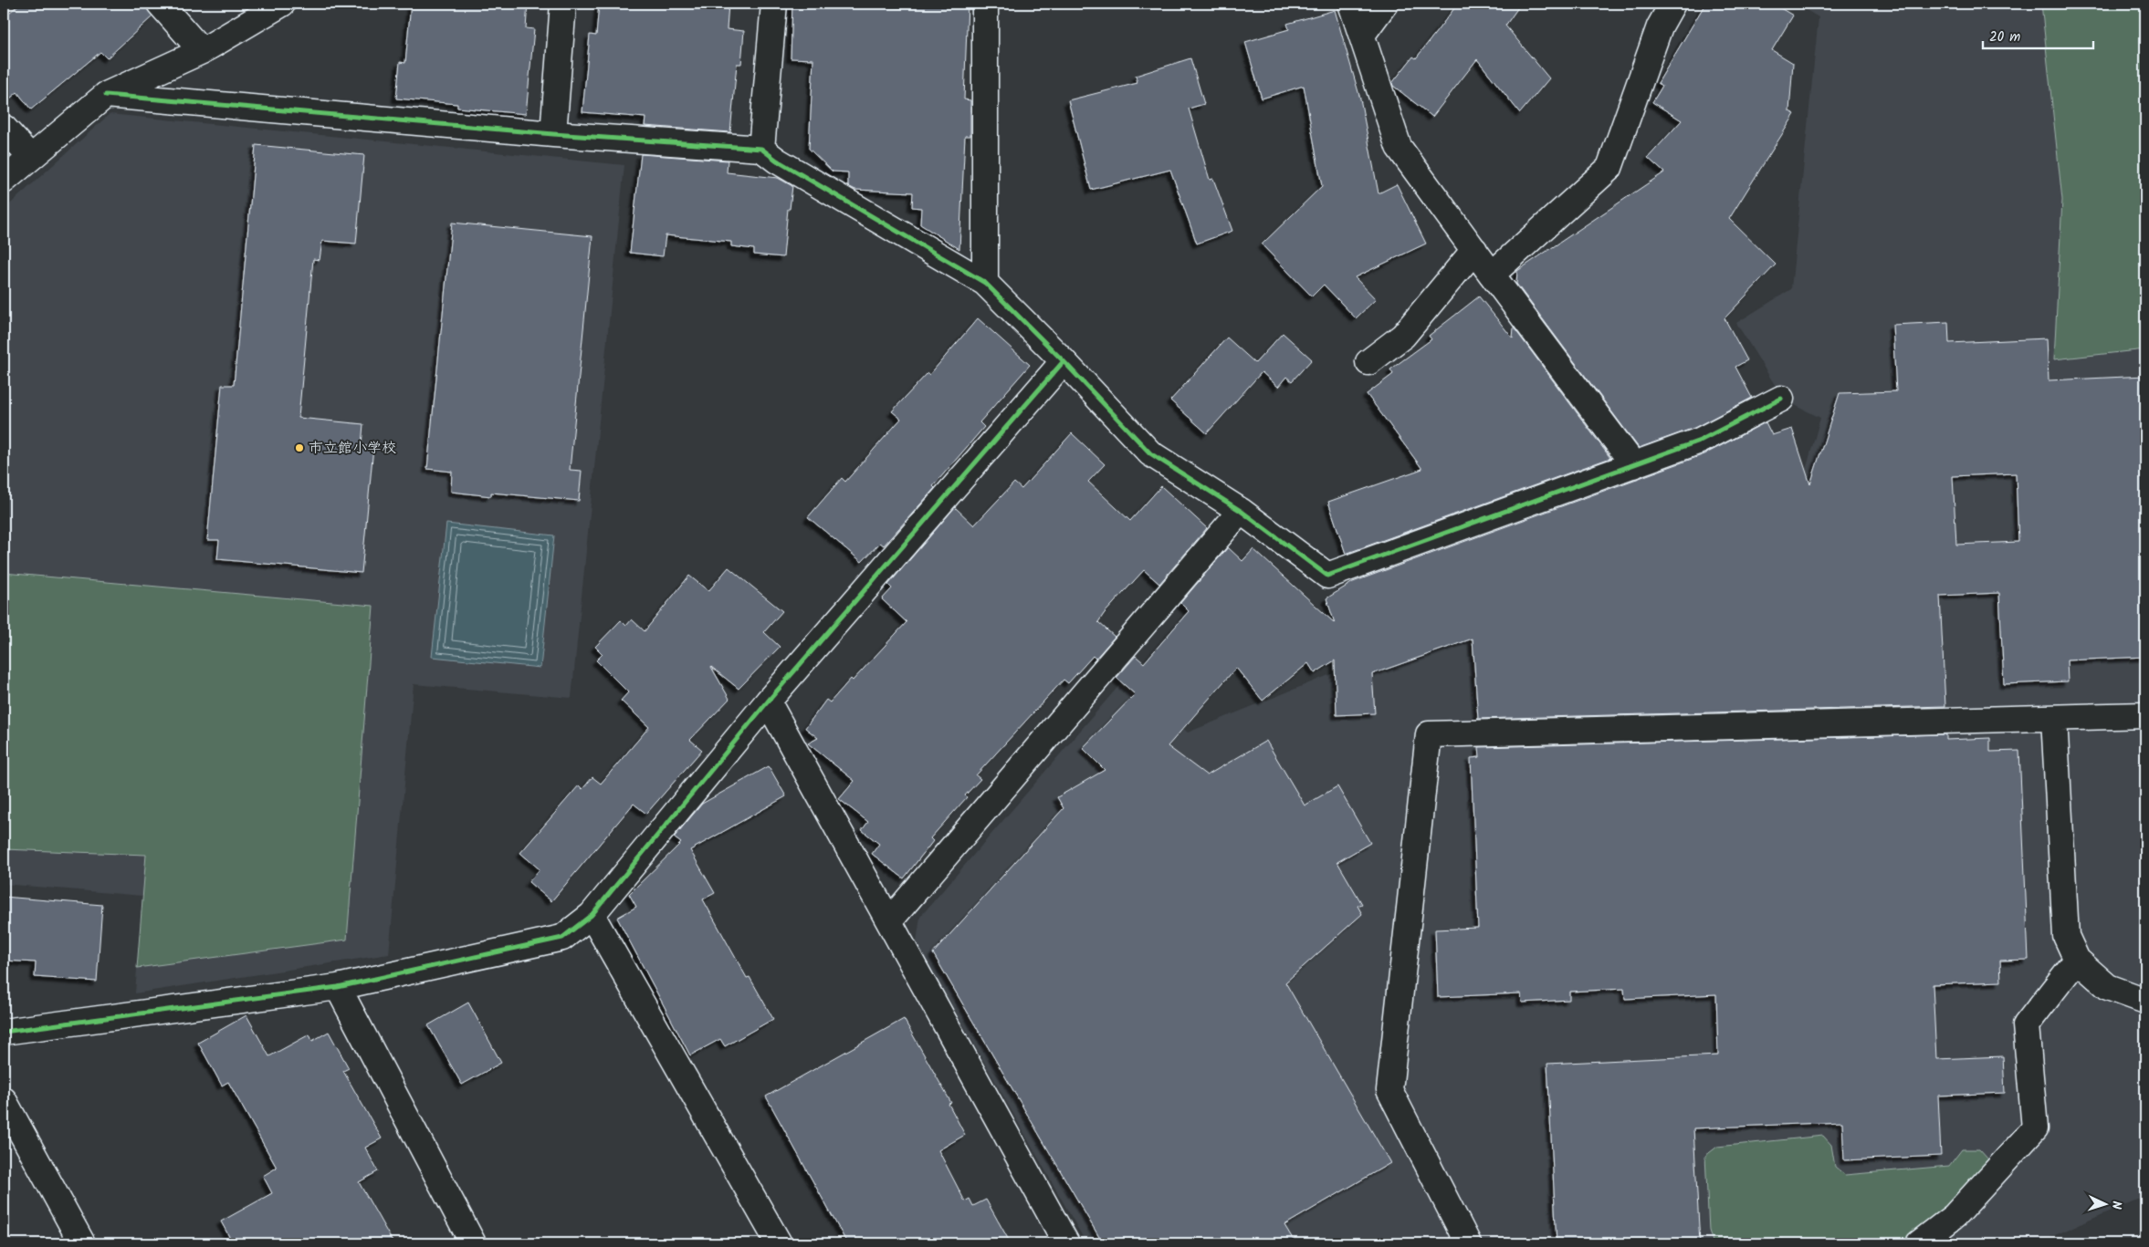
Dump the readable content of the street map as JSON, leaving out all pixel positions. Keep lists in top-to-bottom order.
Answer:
{
  "places": ["市立館小学校"],
  "scale_bar": "20 m",
  "north": "right"
}
